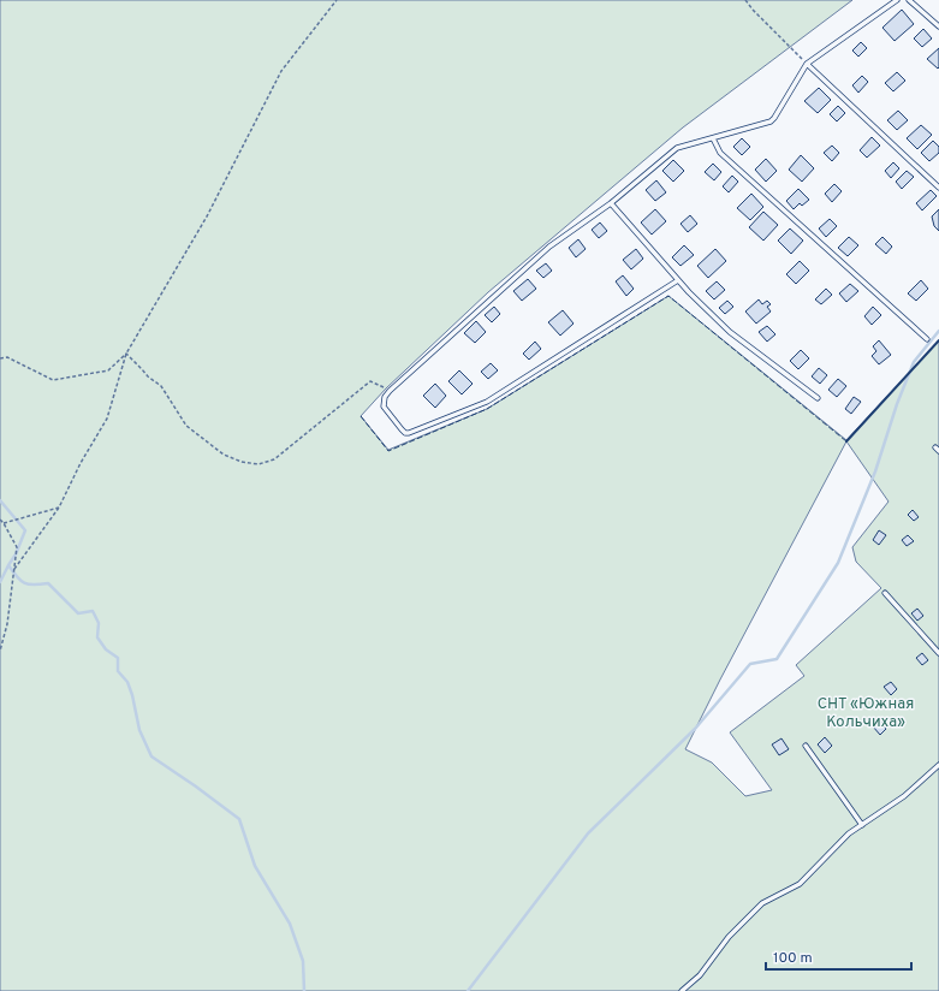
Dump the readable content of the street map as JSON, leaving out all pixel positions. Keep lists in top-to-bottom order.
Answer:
{
  "parks": ["СНТ «Южная Кольчиха»"],
  "scale_bar": "100 m"
}
